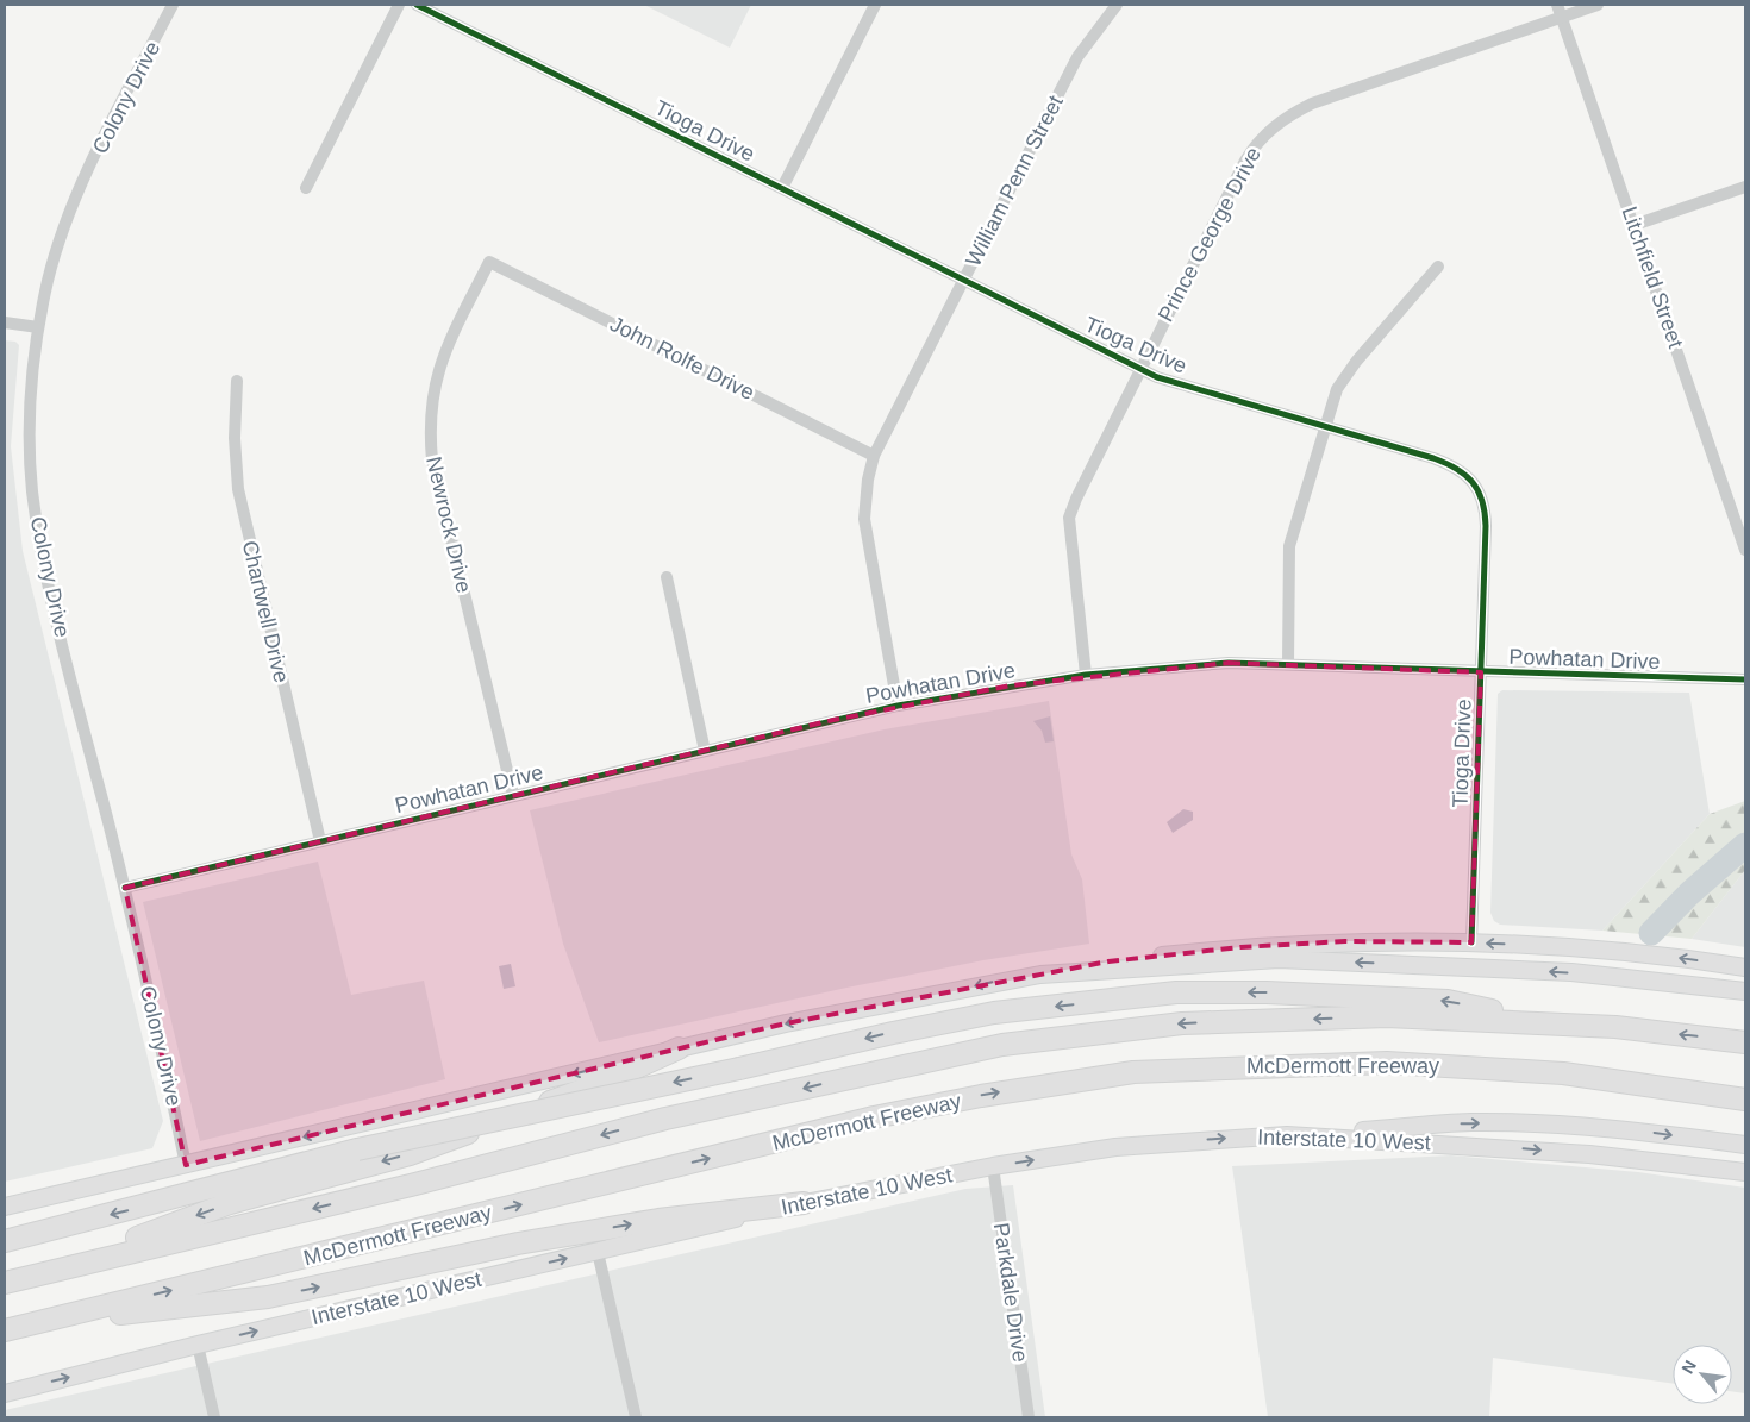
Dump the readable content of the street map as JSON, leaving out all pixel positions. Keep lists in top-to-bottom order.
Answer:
{
  "streets": {
    "highway": ["McDermott Freeway"],
    "main road": ["Interstate 10 West"],
    "street": [
      "Colony Drive",
      "Tioga Drive",
      "William Penn Street",
      "Prince George Drive",
      "Litchfield Street",
      "John Rolfe Drive",
      "Newrock Drive",
      "Chartwell Drive",
      "Powhatan Drive",
      "Parkdale Drive"
    ]
  },
  "crossings": [
    ["Colony Drive", "Powhatan Drive"],
    ["Tioga Drive", "William Penn Street"],
    ["Tioga Drive", "Prince George Drive"],
    ["Tioga Drive", "Powhatan Drive"],
    ["William Penn Street", "John Rolfe Drive"],
    ["William Penn Street", "Powhatan Drive"],
    ["Prince George Drive", "Litchfield Street"],
    ["Prince George Drive", "Powhatan Drive"],
    ["John Rolfe Drive", "Newrock Drive"],
    ["Newrock Drive", "Powhatan Drive"],
    ["Chartwell Drive", "Powhatan Drive"],
    ["Interstate 10 West", "Parkdale Drive"]
  ],
  "north": "top left"
}
